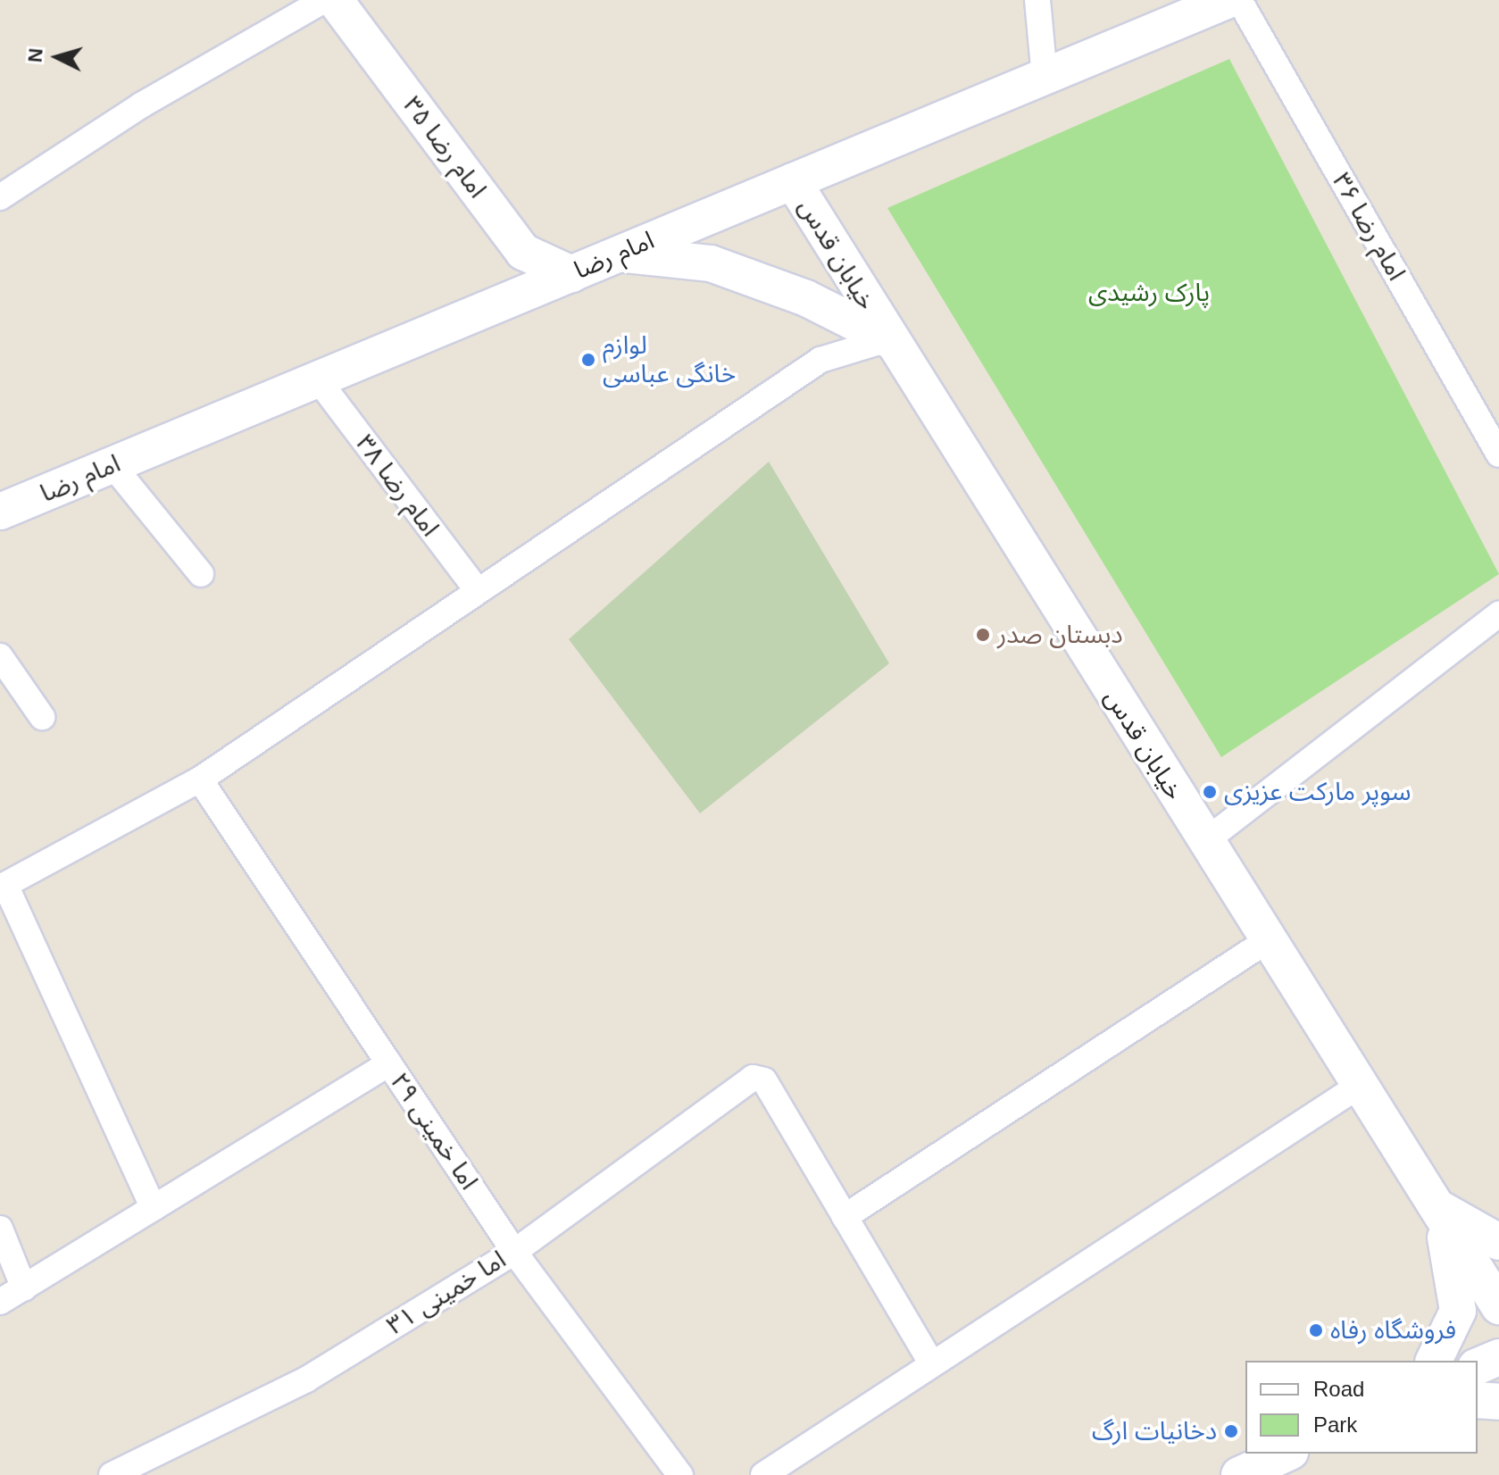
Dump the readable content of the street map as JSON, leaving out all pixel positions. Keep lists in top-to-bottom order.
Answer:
{
  "streets": {
    "street": [
      "امام رضا ۳۵",
      "امام رضا ۳۶",
      "خیابان قدس",
      "امام رضا",
      "امام رضا ۳۸",
      "اما خمینی ٢٩",
      "اما خمینی ٣١"
    ]
  },
  "crossings": [
    ["امام رضا ۳۵", "امام رضا"],
    ["خیابان قدس", "امام رضا"],
    ["امام رضا", "امام رضا ۳۸"],
    ["اما خمینی ٢٩", "اما خمینی ٣١"]
  ],
  "parks": ["پارک رشیدی"],
  "places": [
    "لوازم خانگی عباسی",
    "دبستان صدر",
    "سوپر مارکت عزیزی",
    "فروشگاه رفاه",
    "دخانیات ارگ"
  ],
  "legend": ["Road", "Park"],
  "north": "left"
}
